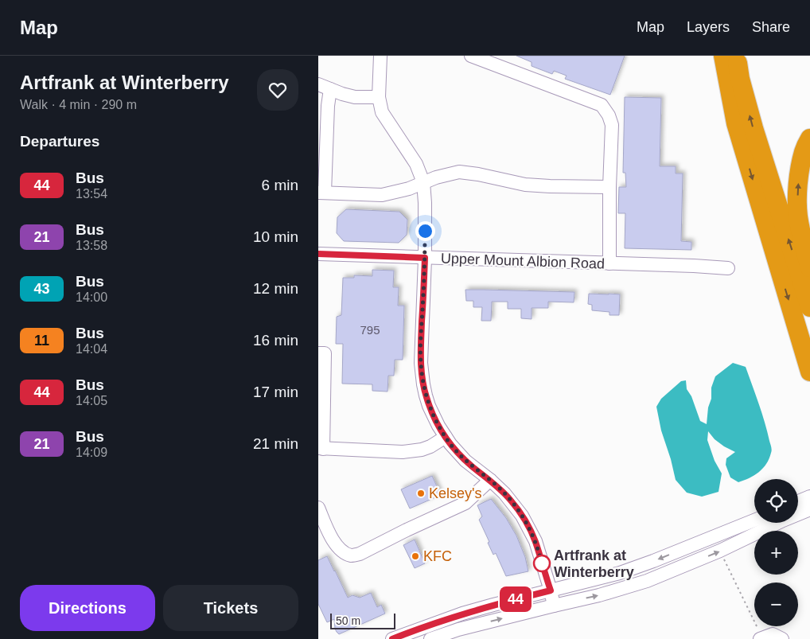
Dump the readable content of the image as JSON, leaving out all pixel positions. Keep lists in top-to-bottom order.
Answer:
{
  "streets": {
    "street": ["Upper Mount Albion Road"]
  },
  "places": ["Kelsey's", "KFC", "Artfrank at Winterberry"],
  "lines": ["bus line 44"],
  "house_numbers": ["795"],
  "scale_bar": "50 m",
  "page": {
    "header": "Map",
    "nav": ["Map", "Layers", "Share"],
    "heading": [
      ["Artfrank at Winterberry", "Walk · 4 min · 290 m"],
      "Departures"
    ],
    "on_map": "44",
    "list": [
      {
        "mark": "44",
        "name": "Bus",
        "note": "13:54",
        "value": "6 min"
      },
      {
        "mark": "21",
        "name": "Bus",
        "note": "13:58",
        "value": "10 min"
      },
      {
        "mark": "43",
        "name": "Bus",
        "note": "14:00",
        "value": "12 min"
      },
      {
        "mark": "11",
        "name": "Bus",
        "note": "14:04",
        "value": "16 min"
      },
      {
        "mark": "44",
        "name": "Bus",
        "note": "14:05",
        "value": "17 min"
      },
      {
        "mark": "21",
        "name": "Bus",
        "note": "14:09",
        "value": "21 min"
      }
    ],
    "map_buttons": ["+", "−"],
    "buttons": ["Directions", "Tickets"],
    "scale": "50 m"
  }
}
